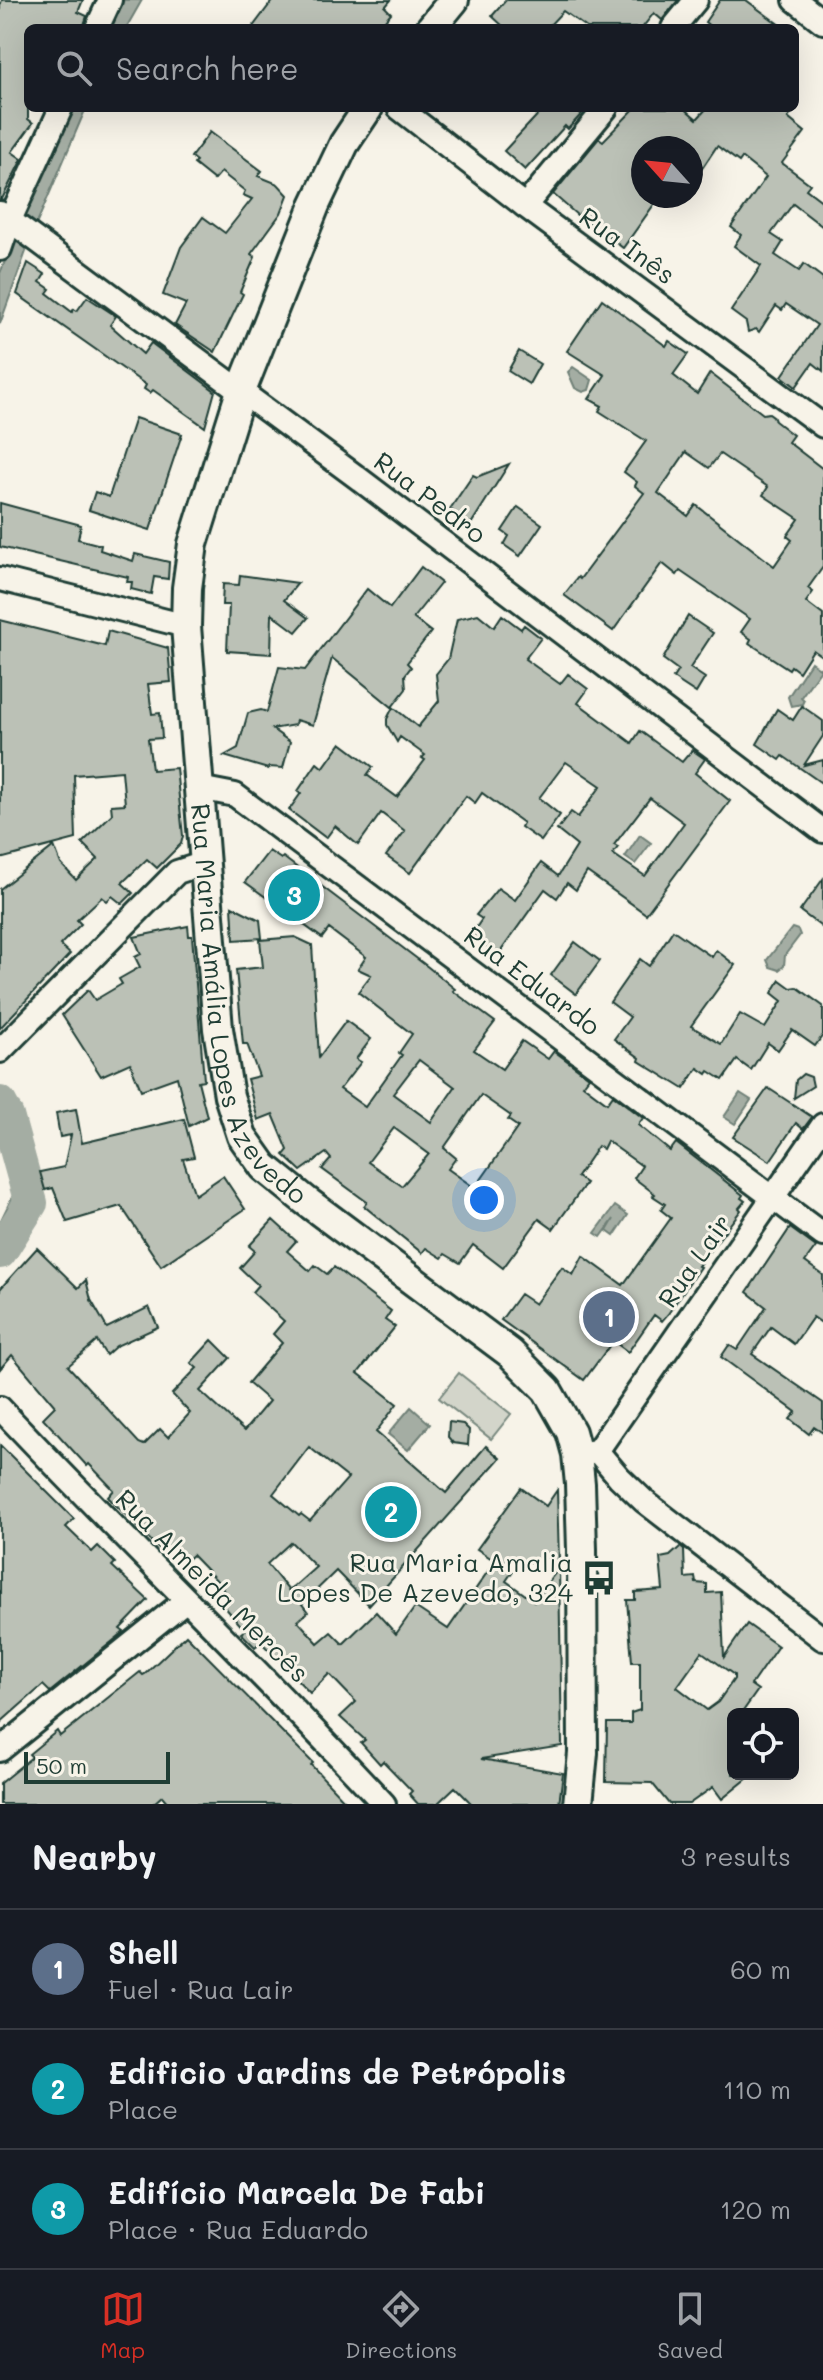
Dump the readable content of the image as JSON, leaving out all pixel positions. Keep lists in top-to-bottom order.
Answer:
{
  "streets": {
    "main road": ["Rua Maria Amália Lopes Azevedo"],
    "street": [
      "Rua Inês",
      "Rua Pedro",
      "Rua Eduardo",
      "Rua Lair",
      "Rua Almeida Mercês"
    ]
  },
  "crossings": [
    ["Rua Pedro", "Rua Maria Amália Lopes Azevedo"],
    ["Rua Eduardo", "Rua Maria Amália Lopes Azevedo"],
    ["Rua Eduardo", "Rua Lair"],
    ["Rua Maria Amália Lopes Azevedo", "Rua Lair"]
  ],
  "places": {
    "bus stop": ["Rua Maria Amalia Lopes De Azevedo, 324"]
  },
  "scale_bar": "50 m",
  "north": "top left",
  "page": {
    "search": "Search here",
    "pins": ["3", "1", "2"],
    "scale": "50 m",
    "heading": ["Nearby", "3 results"],
    "list": [
      {
        "mark": "1",
        "name": "Shell",
        "note": "Fuel · Rua Lair",
        "value": "60 m"
      },
      {
        "mark": "2",
        "name": "Edificio Jardins de Petrópolis",
        "note": "Place",
        "value": "110 m"
      },
      {
        "mark": "3",
        "name": "Edifício Marcela De Fabi",
        "note": "Place · Rua Eduardo",
        "value": "120 m"
      }
    ],
    "nav": ["Map", "Directions", "Saved"]
  }
}
